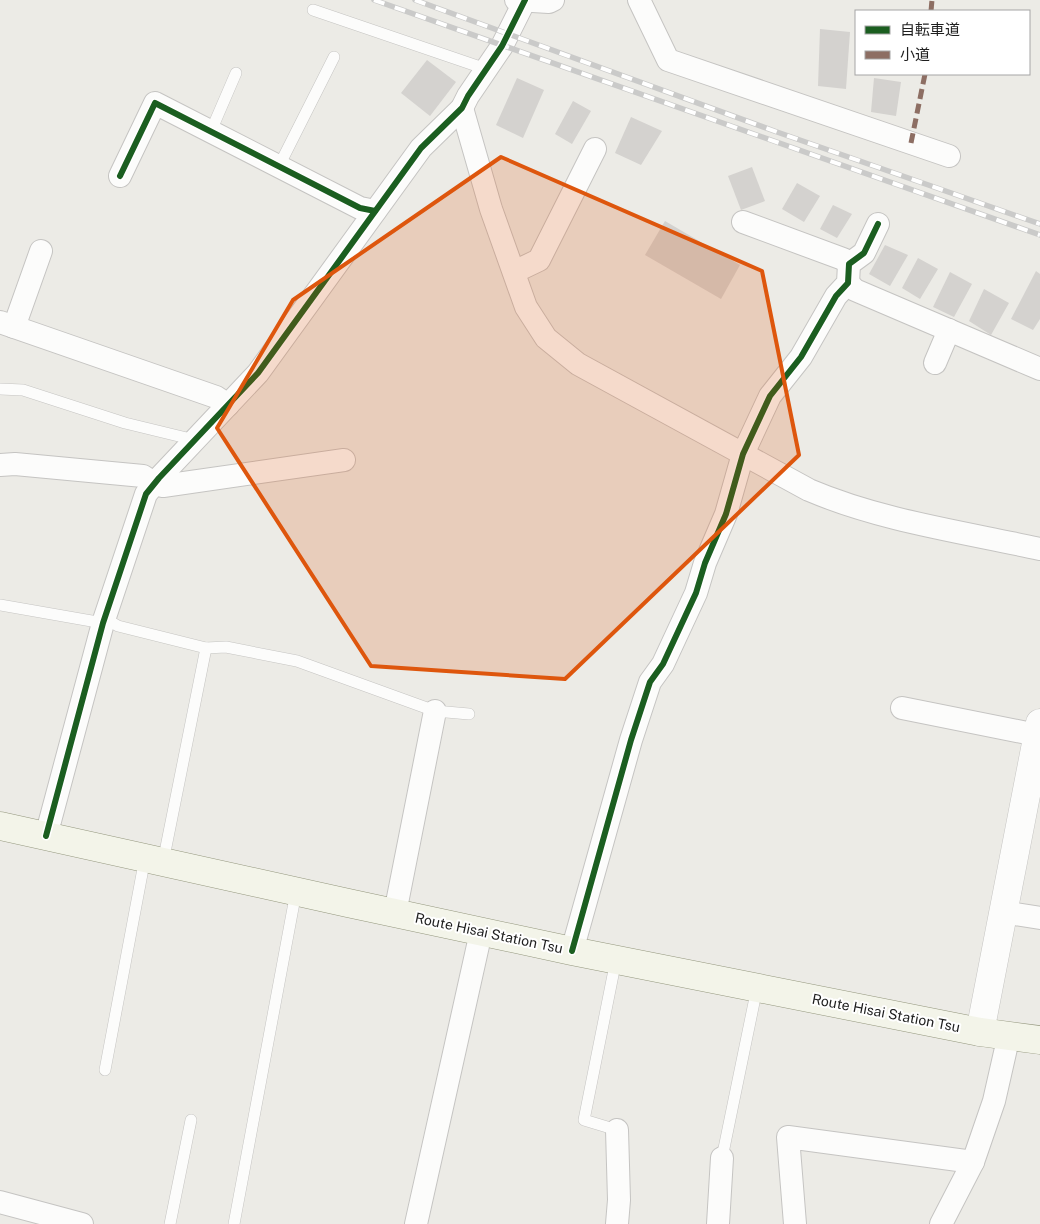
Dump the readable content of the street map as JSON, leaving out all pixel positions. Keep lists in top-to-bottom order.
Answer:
{
  "streets": {
    "main road": ["Route Hisai Station Tsu"]
  },
  "legend": ["自転車道", "小道"]
}
